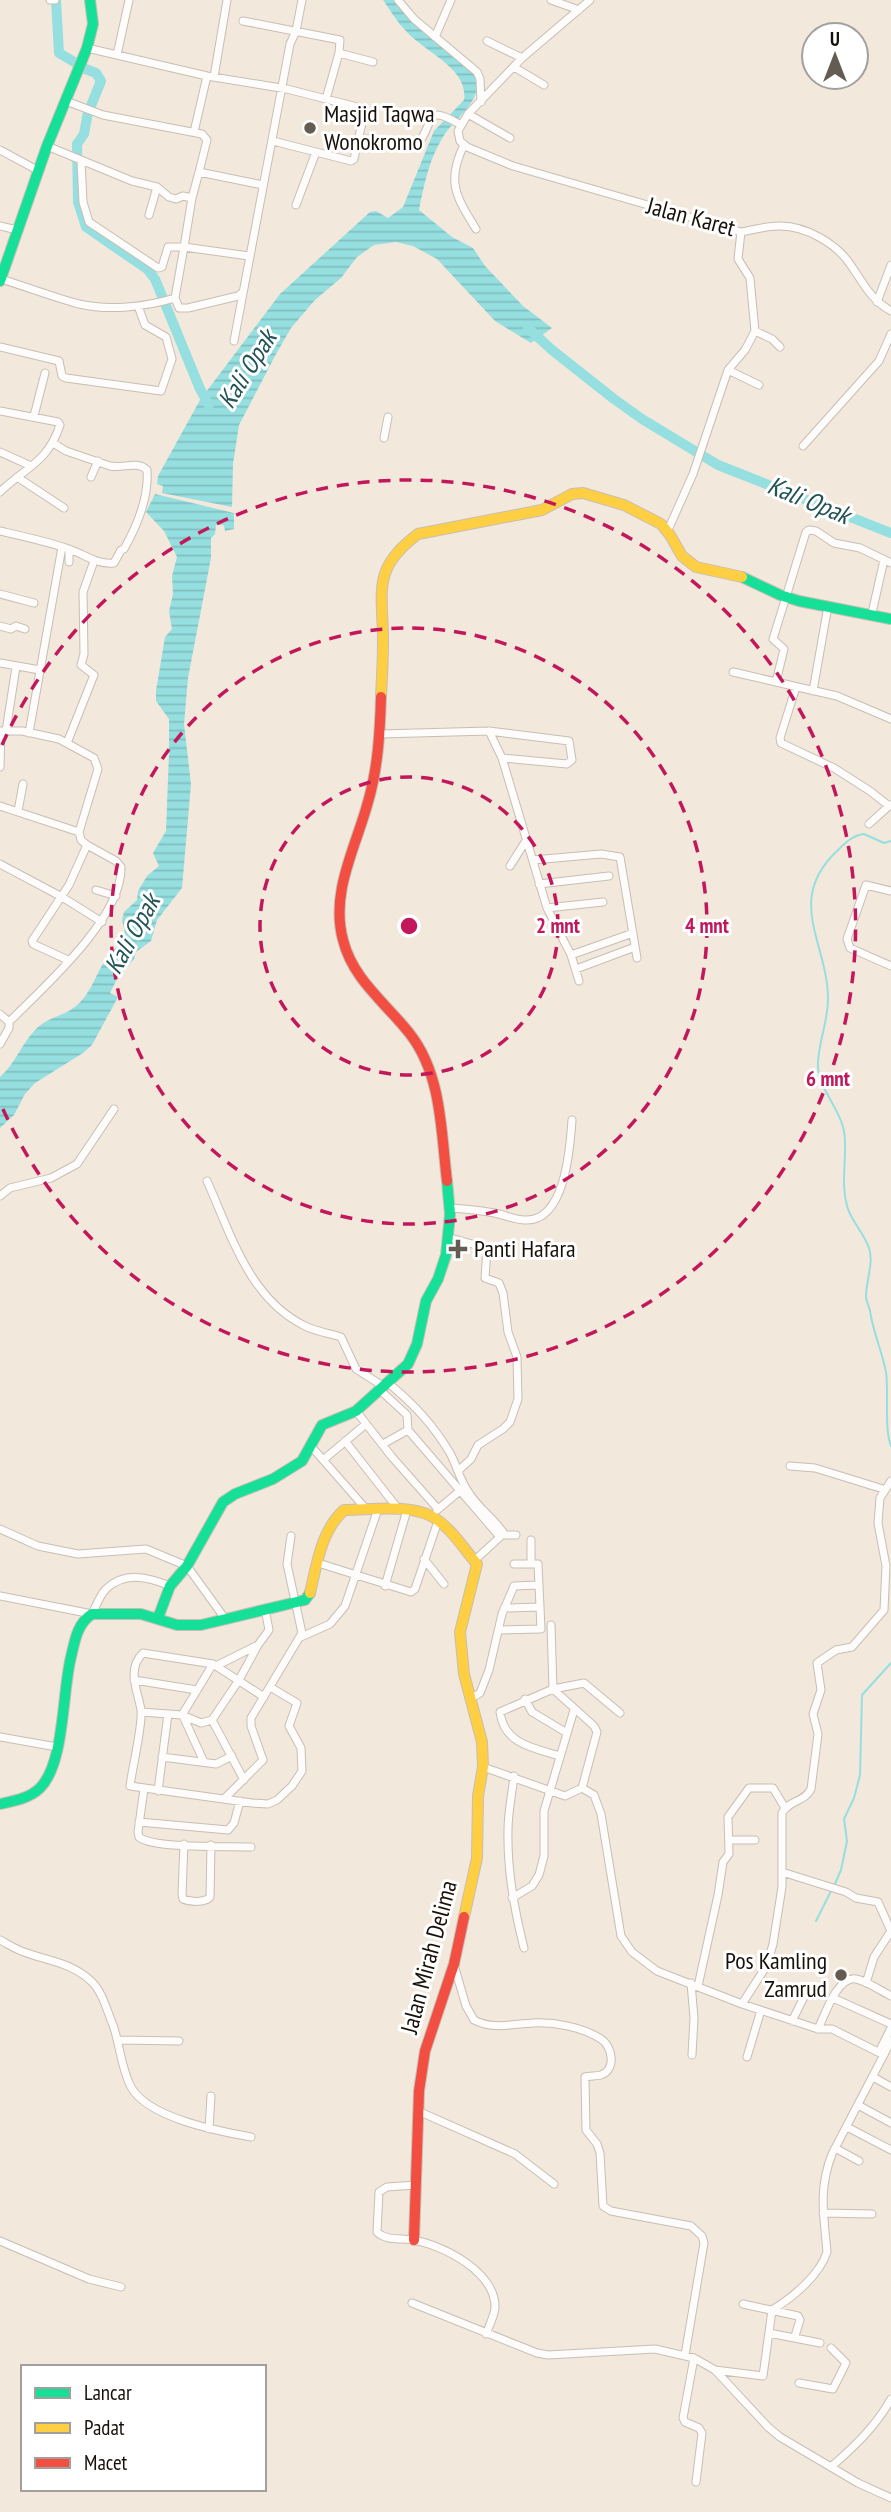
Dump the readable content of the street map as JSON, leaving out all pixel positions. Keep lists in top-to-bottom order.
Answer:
{
  "streets": {
    "street": ["Jalan Karet", "Jalan Mirah Delima"]
  },
  "water": ["Kali Opak"],
  "places": {
    "other": ["Masjid Taqwa Wonokromo", "Pos Kamling Zamrud"],
    "health": ["Panti Hafara"]
  },
  "legend": ["Lancar", "Padat", "Macet"],
  "north": "top",
  "rings": ["2 mnt", "4 mnt", "6 mnt"]
}
